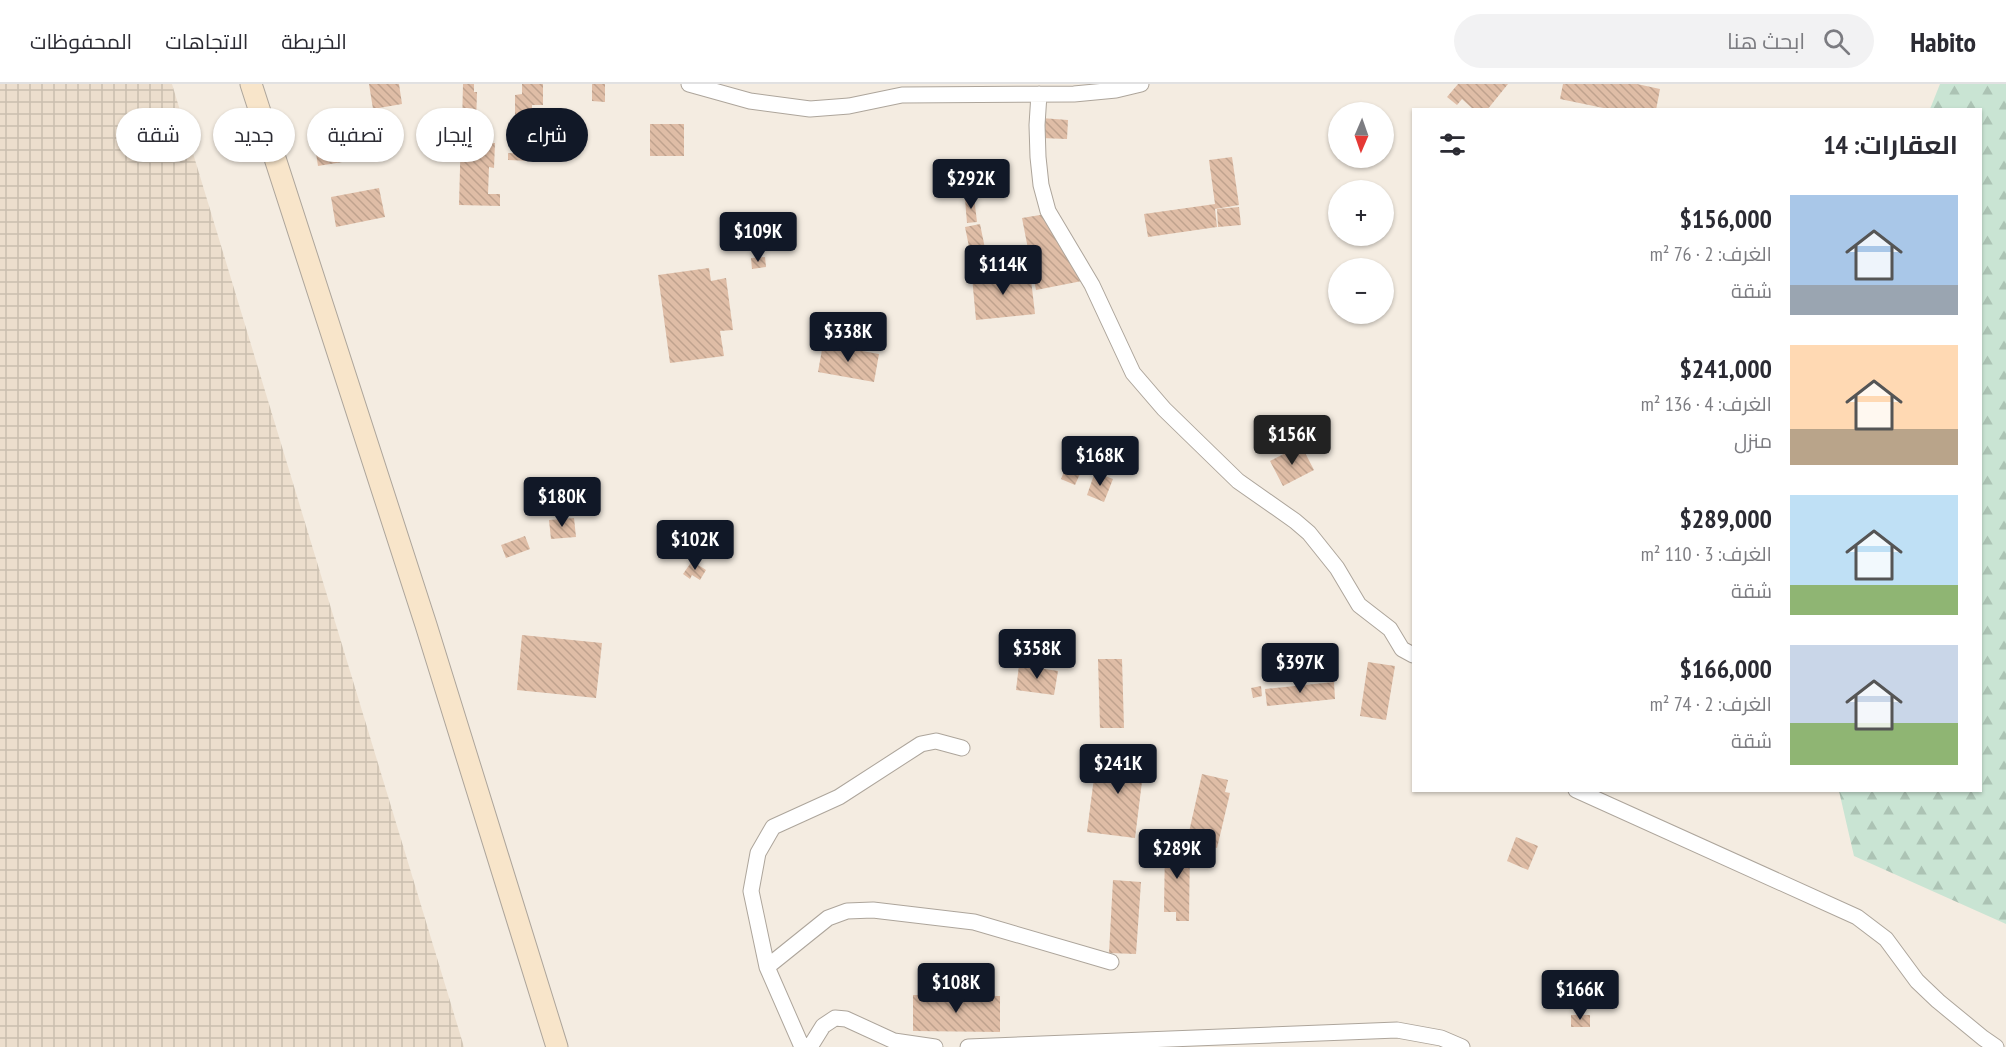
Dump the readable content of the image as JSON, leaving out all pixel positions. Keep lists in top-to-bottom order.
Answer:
{
  "north": "bottom",
  "page": {
    "header": "Habito",
    "search": "ابحث هنا",
    "nav": ["الخريطة", "الاتجاهات", "المحفوظات"],
    "map_buttons": ["+", "−"],
    "chip": [
      "شراء",
      "إيجار",
      "تصفية",
      "جديد",
      "شقة"
    ],
    "heading": "العقارات: 14",
    "price": [
      "$292K",
      "$109K",
      "$114K",
      "$338K",
      "$156K",
      "$168K",
      "$180K",
      "$102K",
      "$358K",
      "$397K",
      "$241K",
      "$289K",
      "$108K",
      "$166K"
    ],
    "list": [
      {
        "name": "$156,000",
        "note": "الغرف: 2 · 76 m² · شقة"
      },
      {
        "name": "$241,000",
        "note": "الغرف: 4 · 136 m² · منزل"
      },
      {
        "name": "$289,000",
        "note": "الغرف: 3 · 110 m² · شقة"
      },
      {
        "name": "$166,000",
        "note": "الغرف: 2 · 74 m² · شقة"
      }
    ]
  }
}
